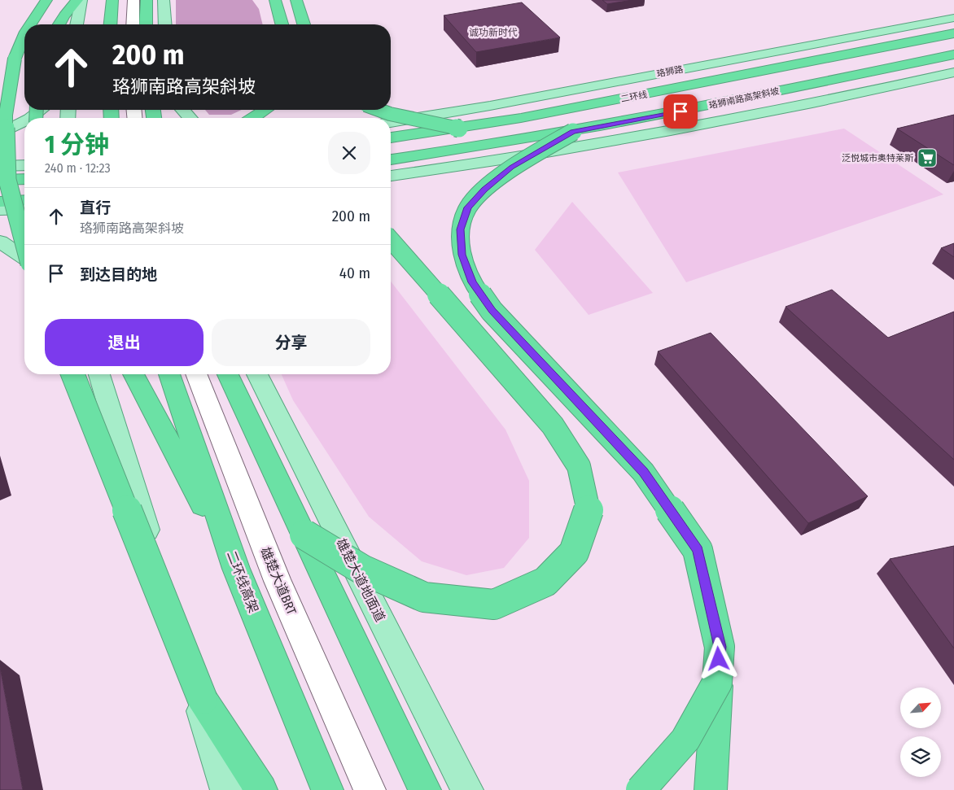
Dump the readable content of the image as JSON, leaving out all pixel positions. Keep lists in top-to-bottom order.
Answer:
{
  "streets": {
    "highway": ["二环线", "珞狮南路高架斜坡", "二环线高架"],
    "main road": ["珞狮路", "雄楚大道地面道"],
    "lane": ["雄楚大道BRT"]
  },
  "districts": ["诚功新时代"],
  "places": {
    "supermarket": ["泛悦城市奥特莱斯"]
  },
  "north": "top right",
  "page": {
    "turn": ["200 m", "珞狮南路高架斜坡"],
    "heading": ["1 分钟", "240 m · 12:23"],
    "list": [
      {
        "name": "直行",
        "note": "珞狮南路高架斜坡",
        "value": "200 m"
      },
      {
        "name": "到达目的地",
        "value": "40 m"
      }
    ],
    "buttons": ["退出", "分享"]
  }
}
